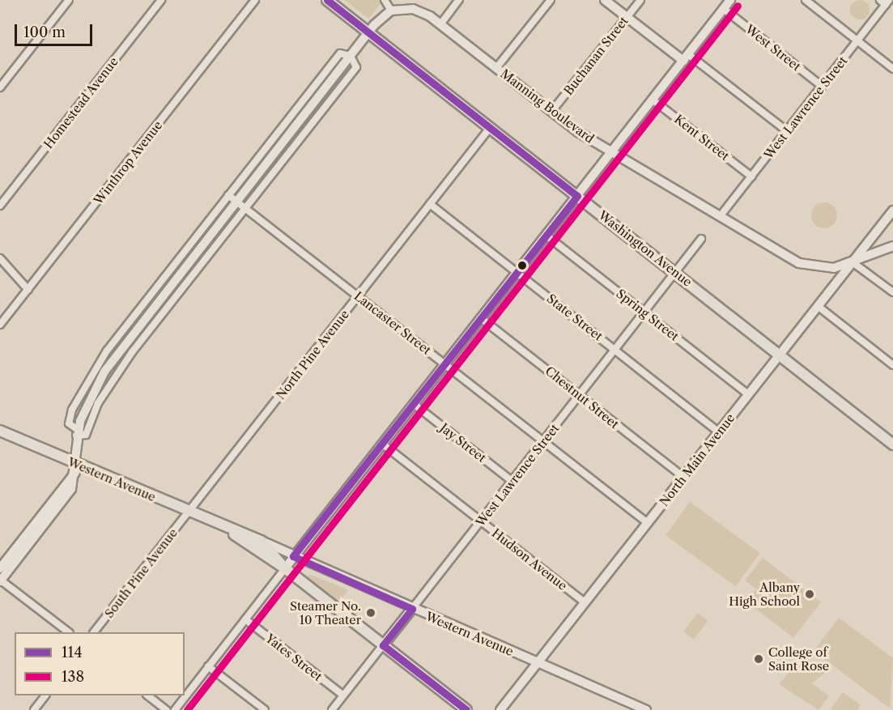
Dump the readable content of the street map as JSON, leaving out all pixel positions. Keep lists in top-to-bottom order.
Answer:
{
  "streets": {
    "main road": ["Washington Avenue", "Western Avenue"],
    "street": [
      "West Street",
      "Buchanan Street",
      "Homestead Avenue",
      "Manning Boulevard",
      "West Lawrence Street",
      "Kent Street",
      "Winthrop Avenue",
      "Spring Street",
      "State Street",
      "Lancaster Street",
      "North Pine Avenue",
      "Chestnut Street",
      "Jay Street",
      "North Main Avenue",
      "Hudson Avenue",
      "South Pine Avenue",
      "Yates Street"
    ]
  },
  "crossings": [
    ["West Street", "West Lawrence Street"],
    ["Buchanan Street", "Manning Boulevard"],
    ["Manning Boulevard", "West Lawrence Street"],
    ["Manning Boulevard", "North Main Avenue"],
    ["West Lawrence Street", "Kent Street"],
    ["West Lawrence Street", "Washington Avenue"],
    ["West Lawrence Street", "Spring Street"],
    ["West Lawrence Street", "State Street"],
    ["West Lawrence Street", "Lancaster Street"],
    ["West Lawrence Street", "Chestnut Street"],
    ["West Lawrence Street", "Jay Street"],
    ["West Lawrence Street", "Western Avenue"],
    ["West Lawrence Street", "Hudson Avenue"],
    ["West Lawrence Street", "Yates Street"],
    ["Washington Avenue", "North Pine Avenue"],
    ["Washington Avenue", "North Main Avenue"],
    ["Spring Street", "North Main Avenue"],
    ["State Street", "North Pine Avenue"],
    ["State Street", "North Main Avenue"],
    ["Lancaster Street", "North Pine Avenue"],
    ["Lancaster Street", "North Main Avenue"],
    ["North Pine Avenue", "Western Avenue"],
    ["North Pine Avenue", "South Pine Avenue"],
    ["Chestnut Street", "North Main Avenue"],
    ["North Main Avenue", "Western Avenue"],
    ["North Main Avenue", "Hudson Avenue"],
    ["Western Avenue", "South Pine Avenue"]
  ],
  "places": ["Albany High School", "Steamer No. 10 Theater", "College of Saint Rose"],
  "lines": ["transit line 114", "transit line 138"],
  "legend": ["114", "138"],
  "scale_bar": "100 m"
}
